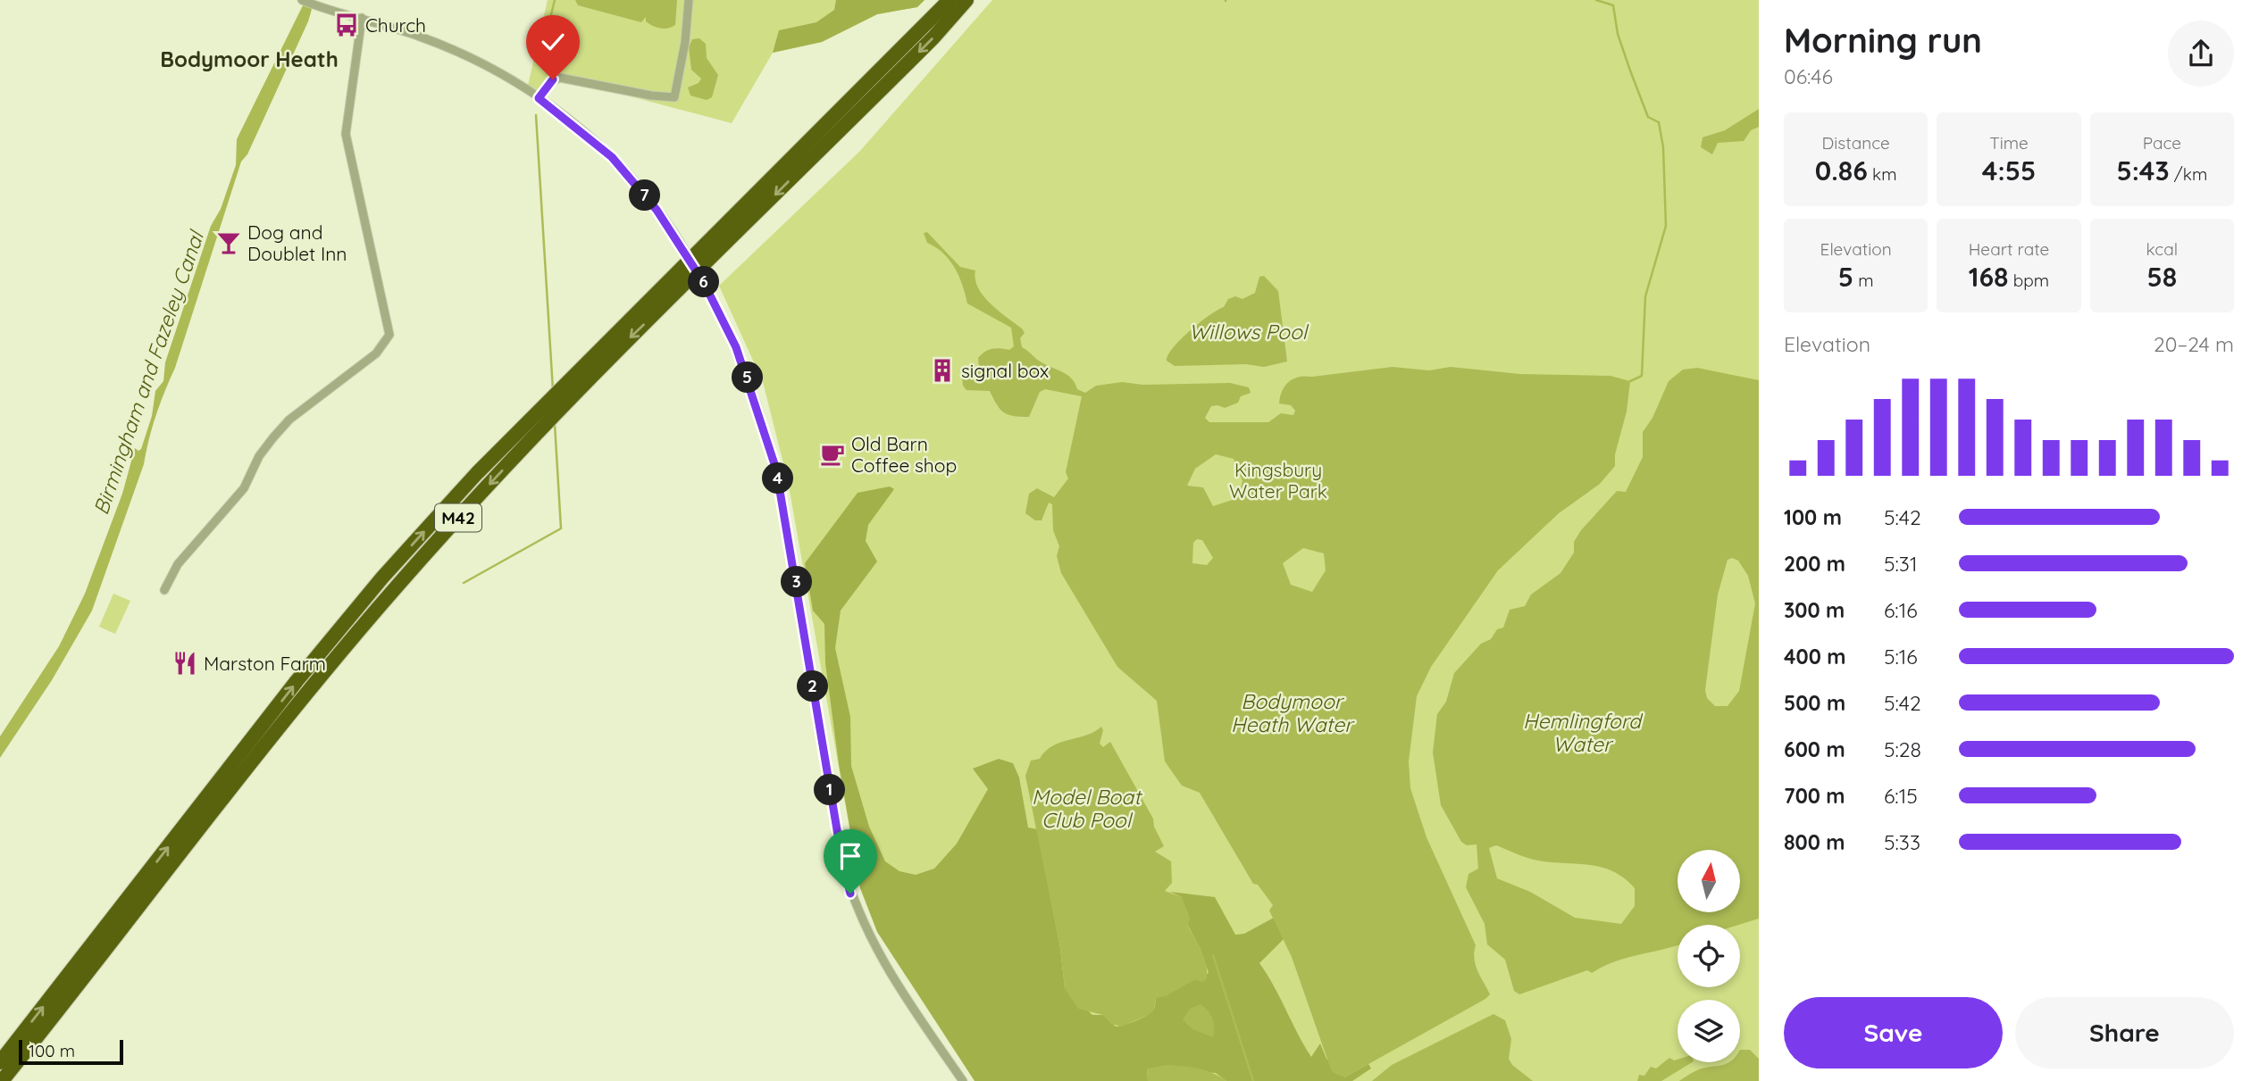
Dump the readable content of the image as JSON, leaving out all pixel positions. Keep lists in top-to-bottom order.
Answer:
{
  "streets": {
    "highway": ["M42"]
  },
  "districts": ["Bodymoor Heath"],
  "water": [
    "Willows Pool",
    "Birmingham and Fazeley Canal",
    "Bodymoor Heath Water",
    "Hemlingford Water",
    "Model Boat Club Pool"
  ],
  "parks": ["Kingsbury Water Park"],
  "places": {
    "bus stop": ["Church"],
    "bar": ["Dog and Doublet Inn"],
    "building": ["signal box"],
    "cafe": ["Old Barn Coffee shop"],
    "restaurant": ["Marston Farm"]
  },
  "scale_bar": "100 m",
  "north": "top",
  "page": {
    "heading": ["Morning run", "06:46"],
    "stats": [
      ["Distance", "0.86 km"],
      ["Time", "4:55"],
      ["Pace", "5:43 /km"],
      ["Elevation", "5 m"],
      ["Heart rate", "168 bpm"],
      ["kcal", "58"]
    ],
    "pins": [
      "7",
      "6",
      "5",
      "4",
      "3",
      "2",
      "1"
    ],
    "chart": ["Elevation", "20–24 m"],
    "list": [
      {
        "name": "100 m",
        "note": "5:42"
      },
      {
        "name": "200 m",
        "note": "5:31"
      },
      {
        "name": "300 m",
        "note": "6:16"
      },
      {
        "name": "400 m",
        "note": "5:16"
      },
      {
        "name": "500 m",
        "note": "5:42"
      },
      {
        "name": "600 m",
        "note": "5:28"
      },
      {
        "name": "700 m",
        "note": "6:15"
      },
      {
        "name": "800 m",
        "note": "5:33"
      }
    ],
    "buttons": ["Save", "Share"],
    "scale": "100 m"
  }
}
